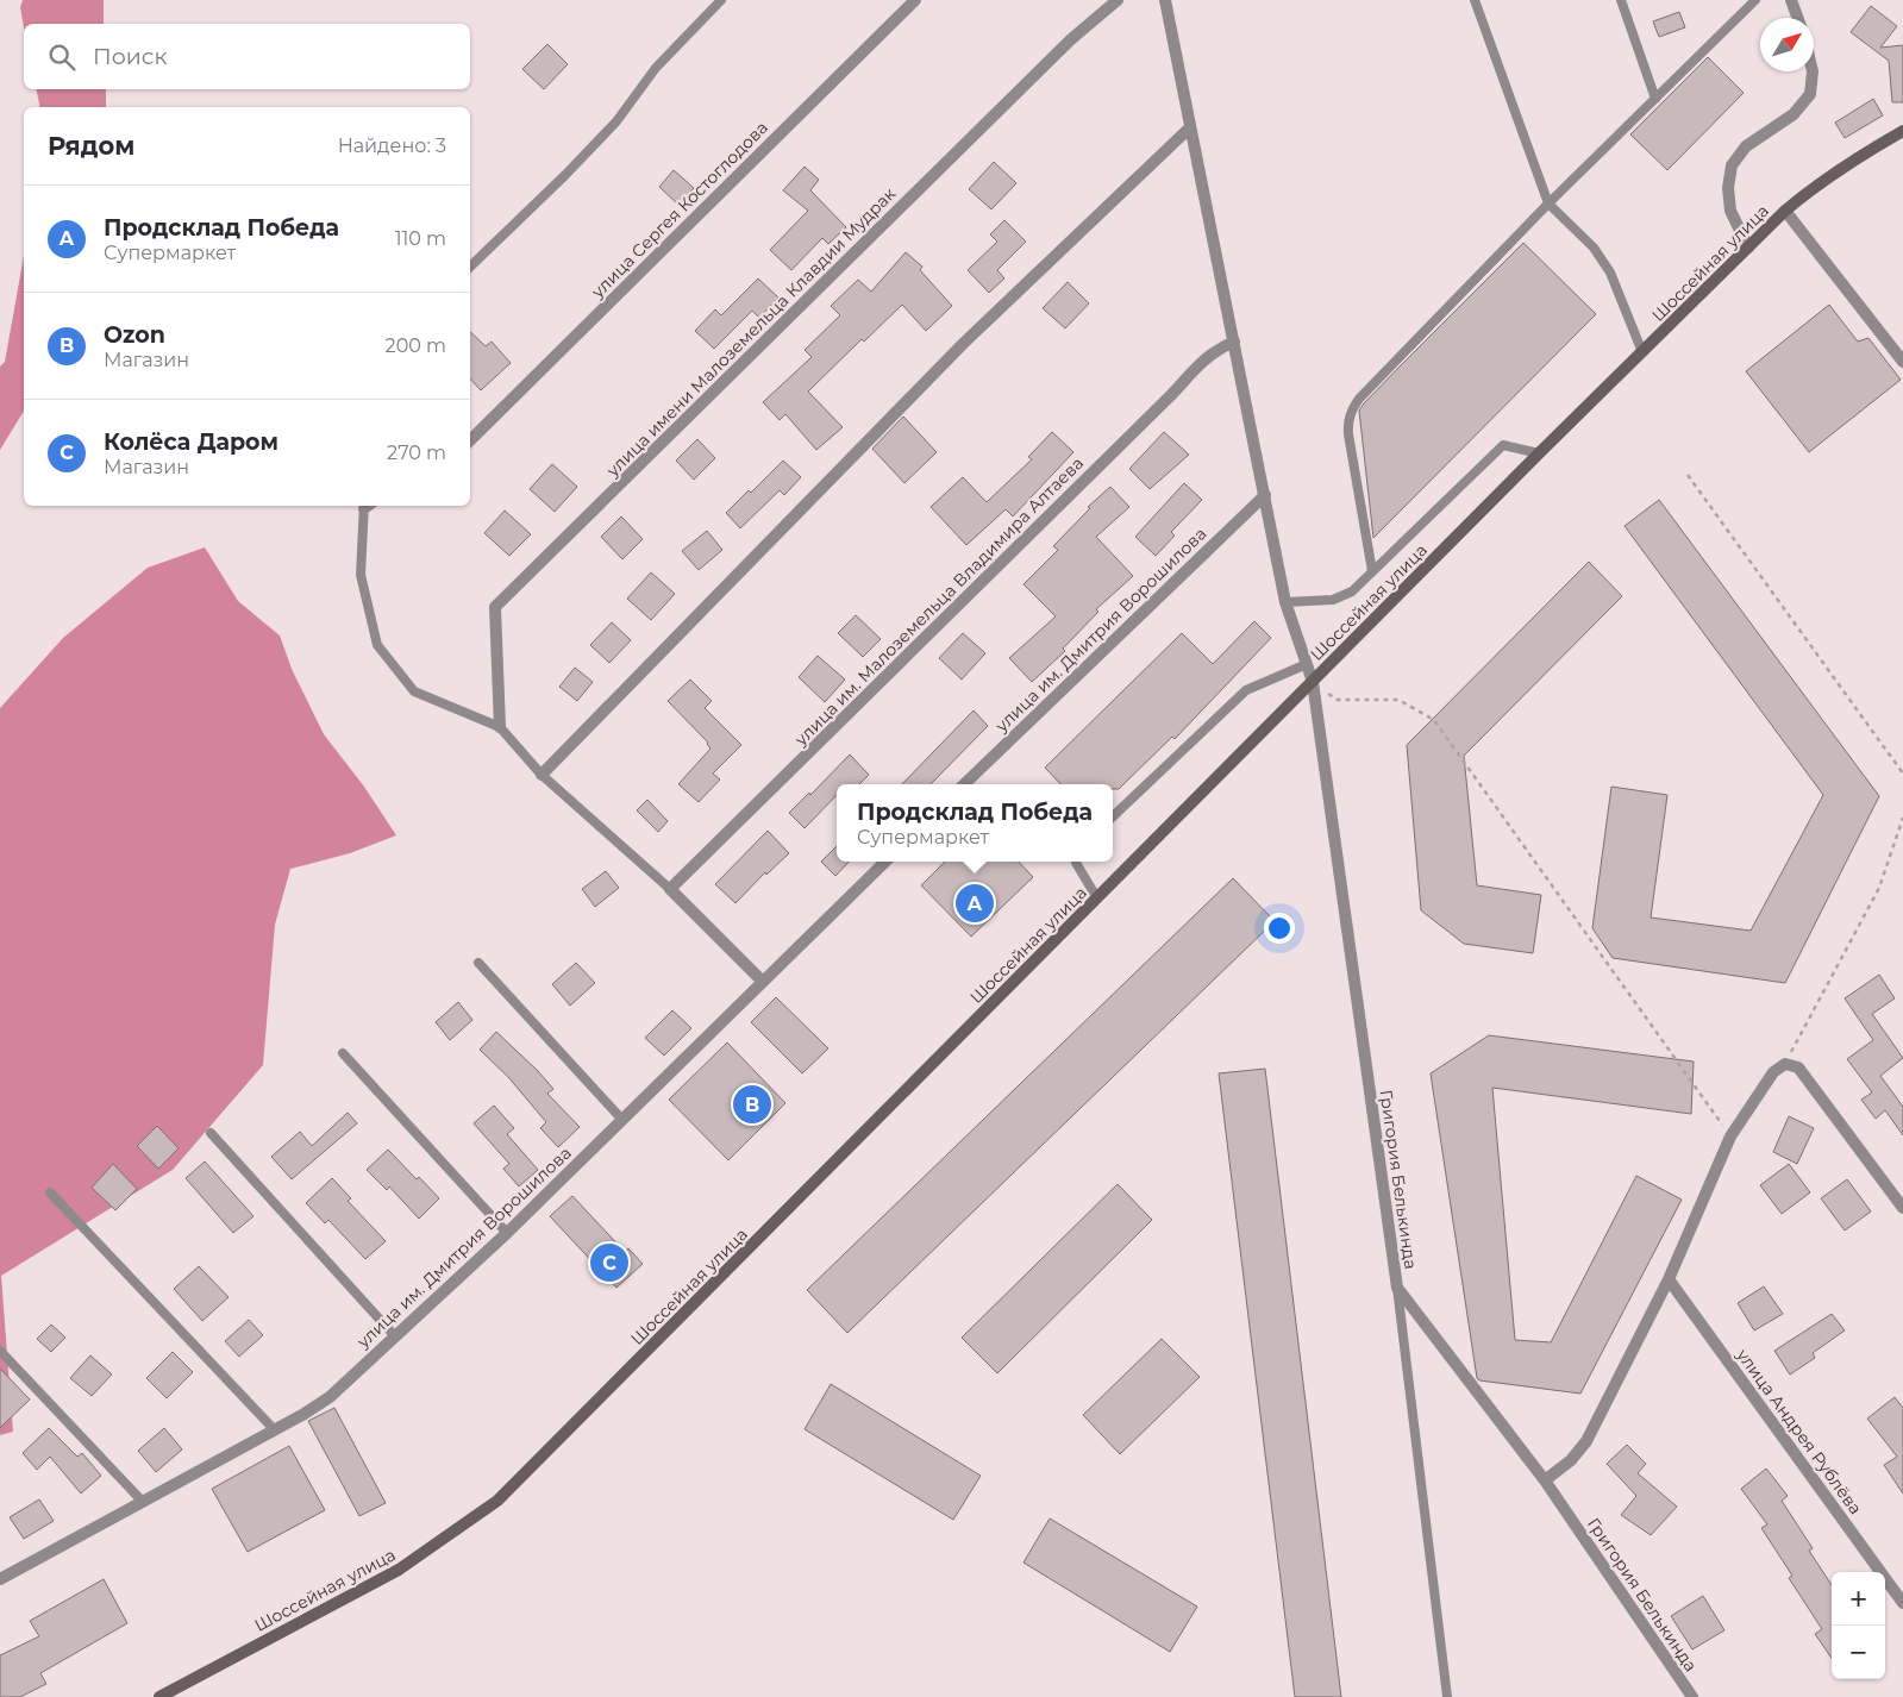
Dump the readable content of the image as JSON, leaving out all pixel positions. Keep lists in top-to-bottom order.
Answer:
{
  "streets": {
    "street": [
      "улица Сергея Костоглодова",
      "Шоссейная улица",
      "улица имени Малоземельца Клавдии Мудрак",
      "улица им. Малоземельца Владимира Алтаева",
      "улица им. Дмитрия Ворошилова",
      "Григория Белькинда",
      "улица Андрея Рублёва"
    ]
  },
  "crossings": [
    ["Шоссейная улица", "Григория Белькинда"],
    ["улица им. Малоземельца Владимира Алтаева", "Григория Белькинда"],
    ["улица им. Дмитрия Ворошилова", "Григория Белькинда"]
  ],
  "north": "top right",
  "page": {
    "search": "Поиск",
    "heading": ["Рядом", "Найдено: 3"],
    "list": [
      {
        "mark": "A",
        "name": "Продсклад Победа",
        "note": "Супермаркет",
        "value": "110 m"
      },
      {
        "mark": "B",
        "name": "Ozon",
        "note": "Магазин",
        "value": "200 m"
      },
      {
        "mark": "C",
        "name": "Колёса Даром",
        "note": "Магазин",
        "value": "270 m"
      }
    ],
    "popup": ["Продсклад Победа", "Супермаркет"],
    "pins": ["A", "B", "C"],
    "map_buttons": ["+", "−"]
  }
}
